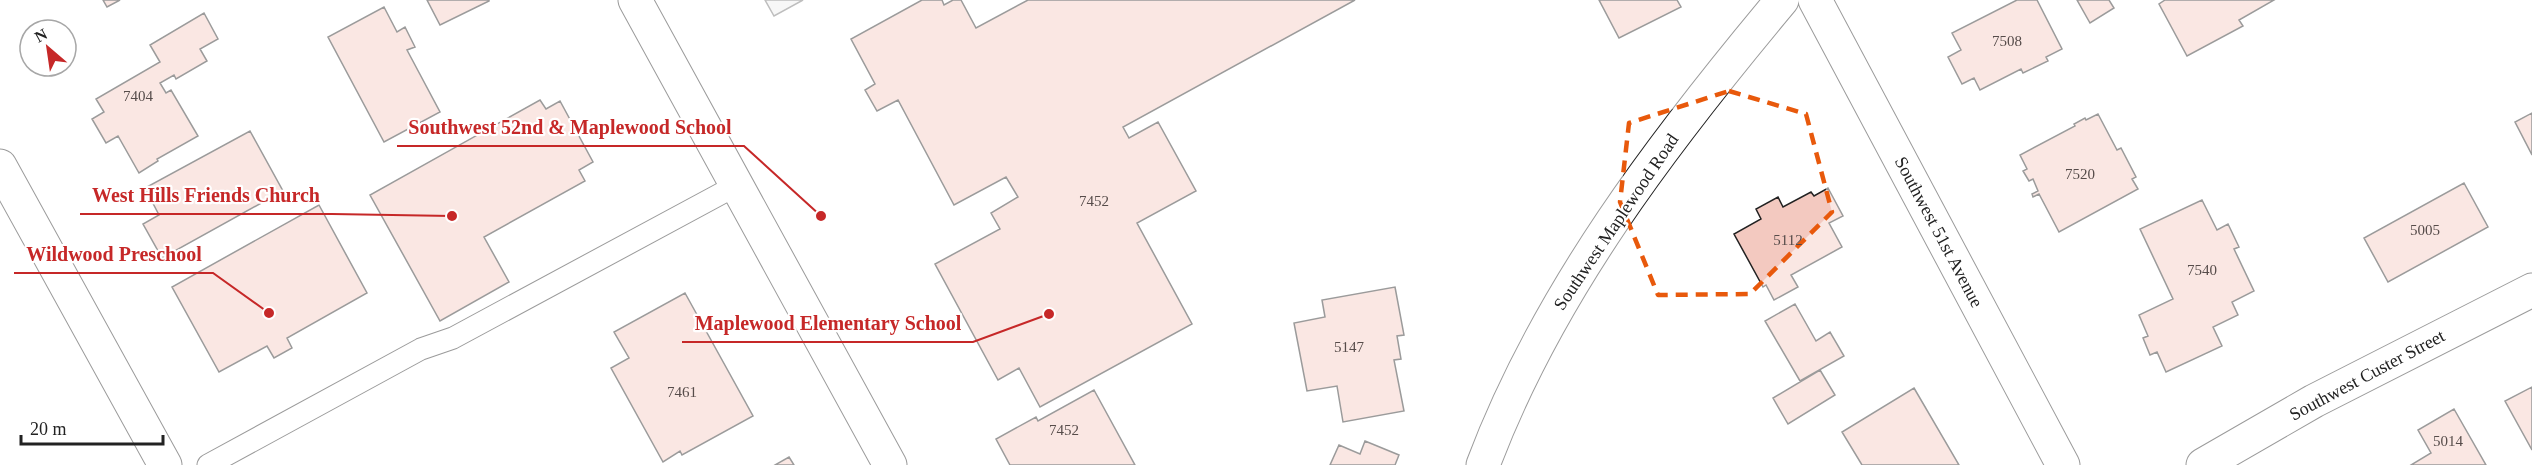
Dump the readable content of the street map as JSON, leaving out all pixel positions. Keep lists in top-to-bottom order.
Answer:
{
  "streets": {
    "street": ["Southwest Maplewood Road", "Southwest 51st Avenue", "Southwest Custer Street"]
  },
  "places": [
    "West Hills Friends Church",
    "Southwest 52nd & Maplewood School",
    "Wildwood Preschool",
    "Maplewood Elementary School"
  ],
  "house_numbers": [
    "7508",
    "7404",
    "7520",
    "7452",
    "5005",
    "5112",
    "7540",
    "5147",
    "7461",
    "7452",
    "5014"
  ],
  "scale_bar": "20 m",
  "north": "top left"
}
